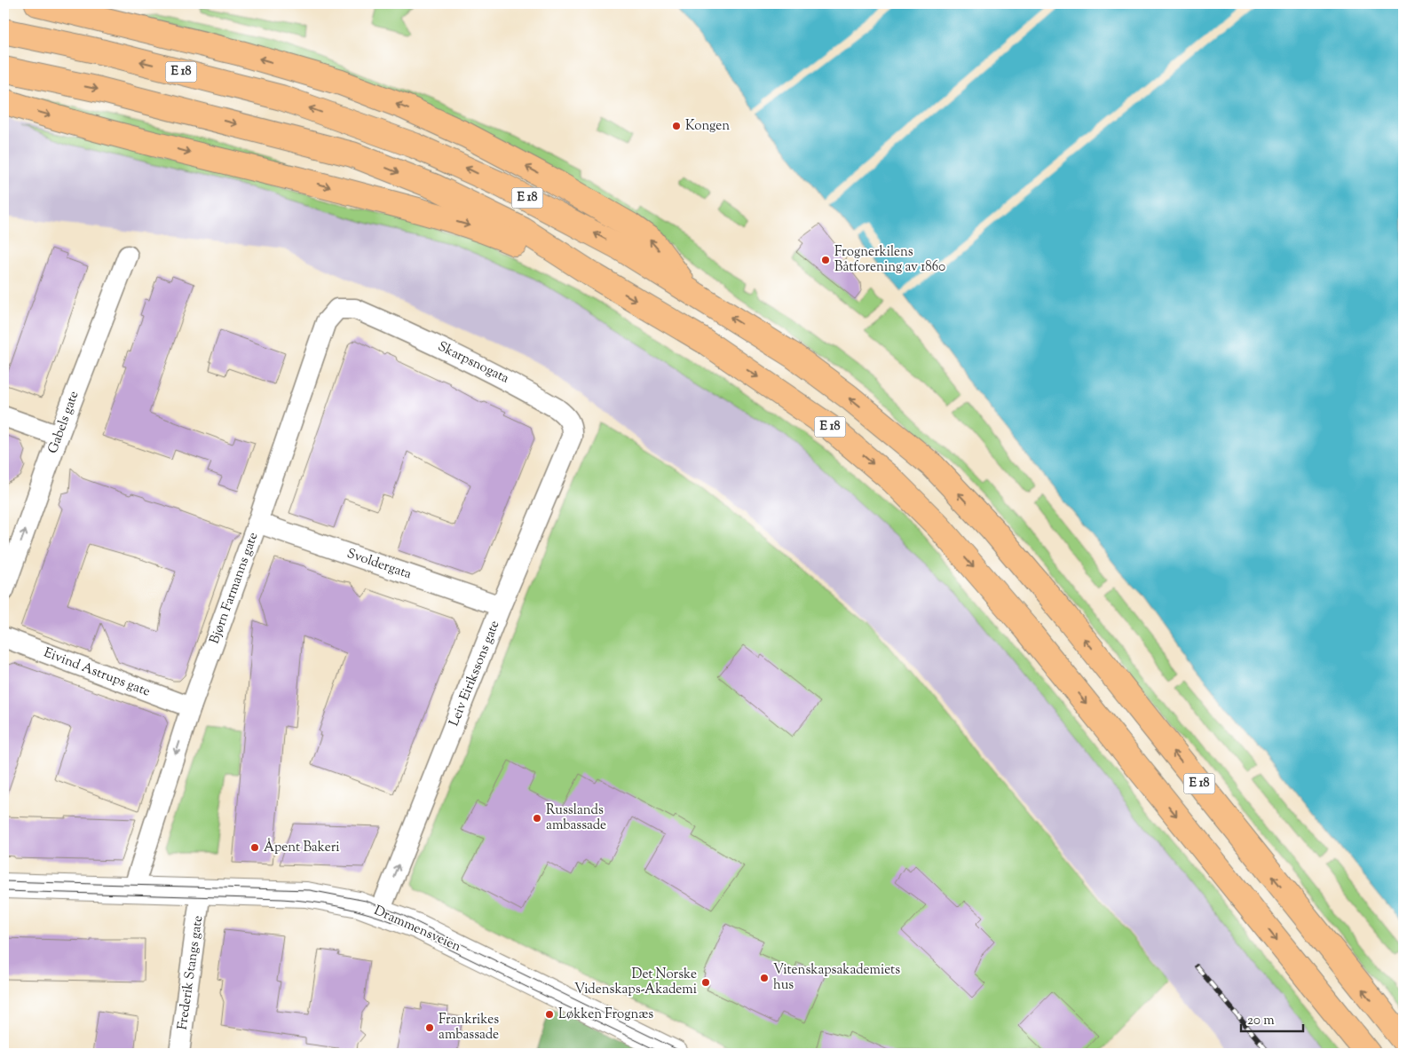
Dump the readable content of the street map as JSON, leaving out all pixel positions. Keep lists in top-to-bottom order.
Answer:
{
  "streets": {
    "highway": ["E 18"],
    "street": [
      "Skarpsnogata",
      "Gabels gate",
      "Svoldergata",
      "Bjørn Farmanns gate",
      "Eivind Astrups gate",
      "Leiv Eirikssons gate",
      "Drammensveien",
      "Frederik Stangs gate"
    ]
  },
  "crossings": [
    ["Skarpsnogata", "Bjørn Farmanns gate"],
    ["Skarpsnogata", "Leiv Eirikssons gate"],
    ["Svoldergata", "Bjørn Farmanns gate"],
    ["Svoldergata", "Leiv Eirikssons gate"],
    ["Bjørn Farmanns gate", "Eivind Astrups gate"],
    ["Bjørn Farmanns gate", "Drammensveien"],
    ["Leiv Eirikssons gate", "Drammensveien"],
    ["Drammensveien", "Frederik Stangs gate"]
  ],
  "one_way": ["Gabels gate", "Leiv Eirikssons gate"],
  "places": [
    "Kongen",
    "Frognerkilens Båtforening av 1860",
    "Russlands ambassade",
    "Åpent Bakeri",
    "Vitenskapsakademiets hus",
    "Det Norske Videnskaps-Akademi",
    "Løkken Frognæs",
    "Frankrikes ambassade"
  ],
  "scale_bar": "20 m"
}
